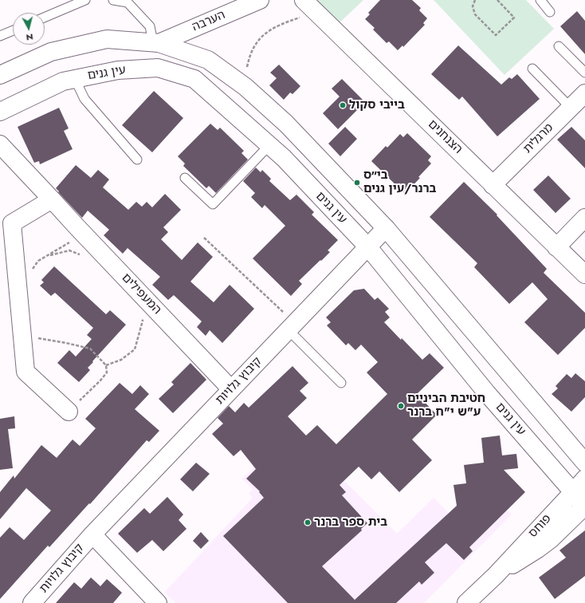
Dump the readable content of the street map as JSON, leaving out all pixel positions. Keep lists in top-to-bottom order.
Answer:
{
  "streets": {
    "street": [
      "הערבה",
      "עין גנים",
      "הצנחנים",
      "מרגלית",
      "המעפילים",
      "קיבוץ גלויות",
      "פוחס"
    ]
  },
  "crossings": [
    ["עין גנים", "קיבוץ גלויות"],
    ["עין גנים", "פוחס"],
    ["הצנחנים", "מרגלית"],
    ["המעפילים", "קיבוץ גלויות"]
  ],
  "places": [
    "בייבי סקול",
    "בי״ס ברנר/עין גנים",
    "חטיבת הביניים ע\"ש י\"ח ברנר",
    "בית ספר ברנר"
  ],
  "north": "bottom"
}
